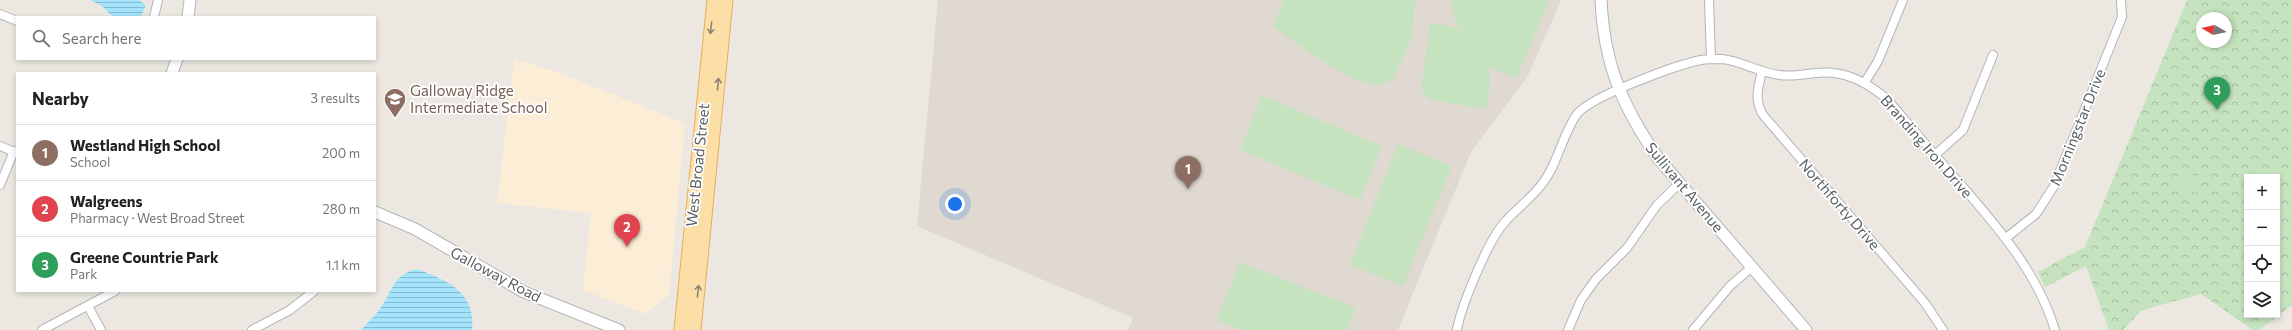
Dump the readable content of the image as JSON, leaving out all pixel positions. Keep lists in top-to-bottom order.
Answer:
{
  "streets": {
    "main road": ["West Broad Street"],
    "street": [
      "Morningstar Drive",
      "Branding Iron Drive",
      "Sullivant Avenue",
      "Northforty Drive",
      "Galloway Road"
    ]
  },
  "crossings": [
    ["Morningstar Drive", "Branding Iron Drive"],
    ["Branding Iron Drive", "Sullivant Avenue"],
    ["Branding Iron Drive", "Northforty Drive"]
  ],
  "places": {
    "school or university": ["Galloway Ridge Intermediate School"]
  },
  "north": "left",
  "page": {
    "search": "Search here",
    "heading": ["Nearby", "3 results"],
    "pins": ["3", "1", "2"],
    "list": [
      {
        "mark": "1",
        "name": "Westland High School",
        "note": "School",
        "value": "200 m"
      },
      {
        "mark": "2",
        "name": "Walgreens",
        "note": "Pharmacy · West Broad Street",
        "value": "280 m"
      },
      {
        "mark": "3",
        "name": "Greene Countrie Park",
        "note": "Park",
        "value": "1.1 km"
      }
    ],
    "map_buttons": ["+", "−"]
  }
}
